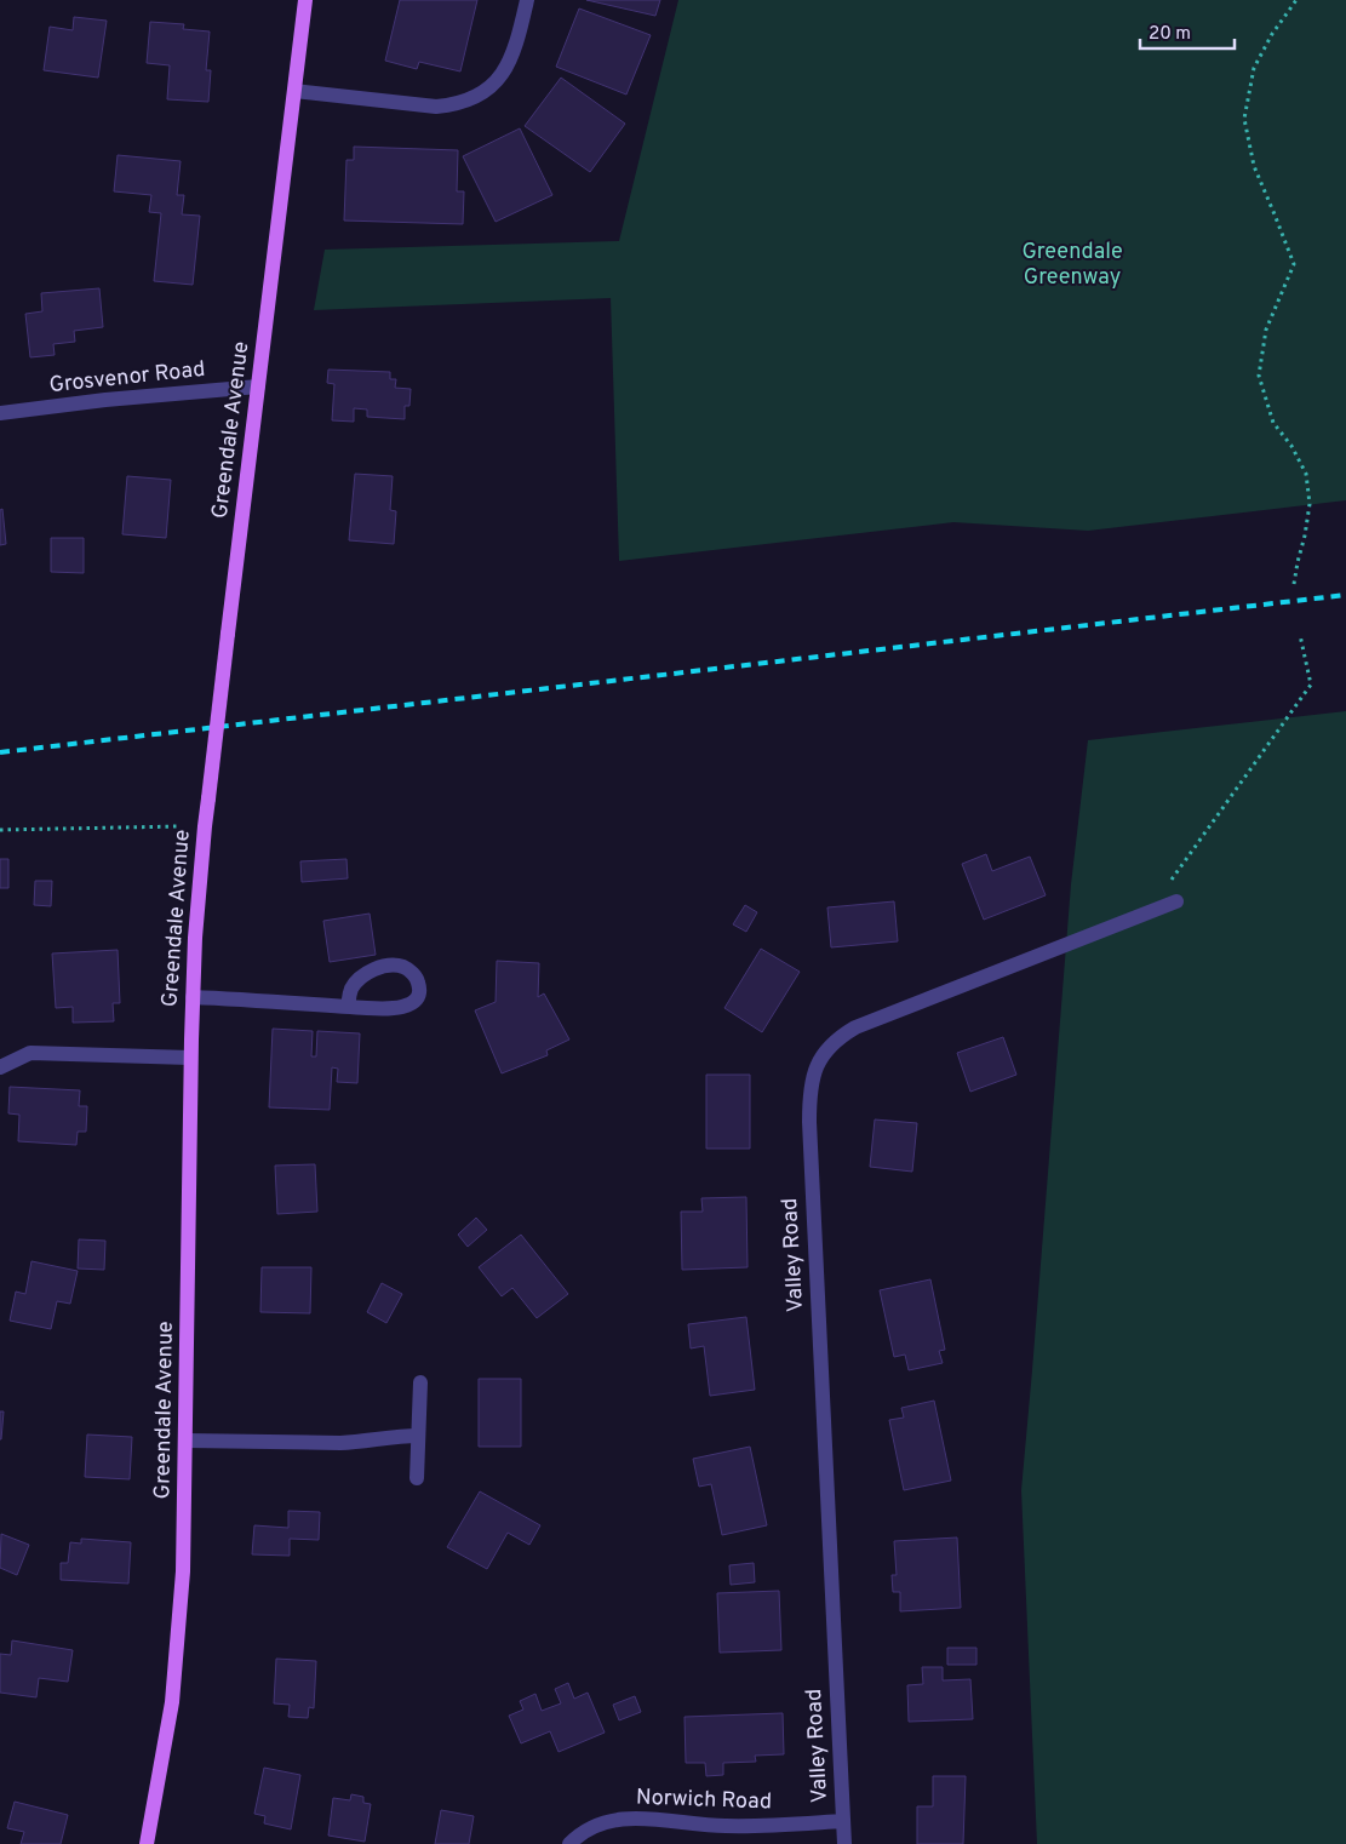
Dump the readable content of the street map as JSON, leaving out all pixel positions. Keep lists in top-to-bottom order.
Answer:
{
  "streets": {
    "main road": ["Greendale Avenue"],
    "street": ["Grosvenor Road", "Valley Road", "Norwich Road"]
  },
  "crossings": [
    ["Grosvenor Road", "Greendale Avenue"],
    ["Valley Road", "Norwich Road"]
  ],
  "parks": ["Greendale Greenway"],
  "scale_bar": "20 m"
}
